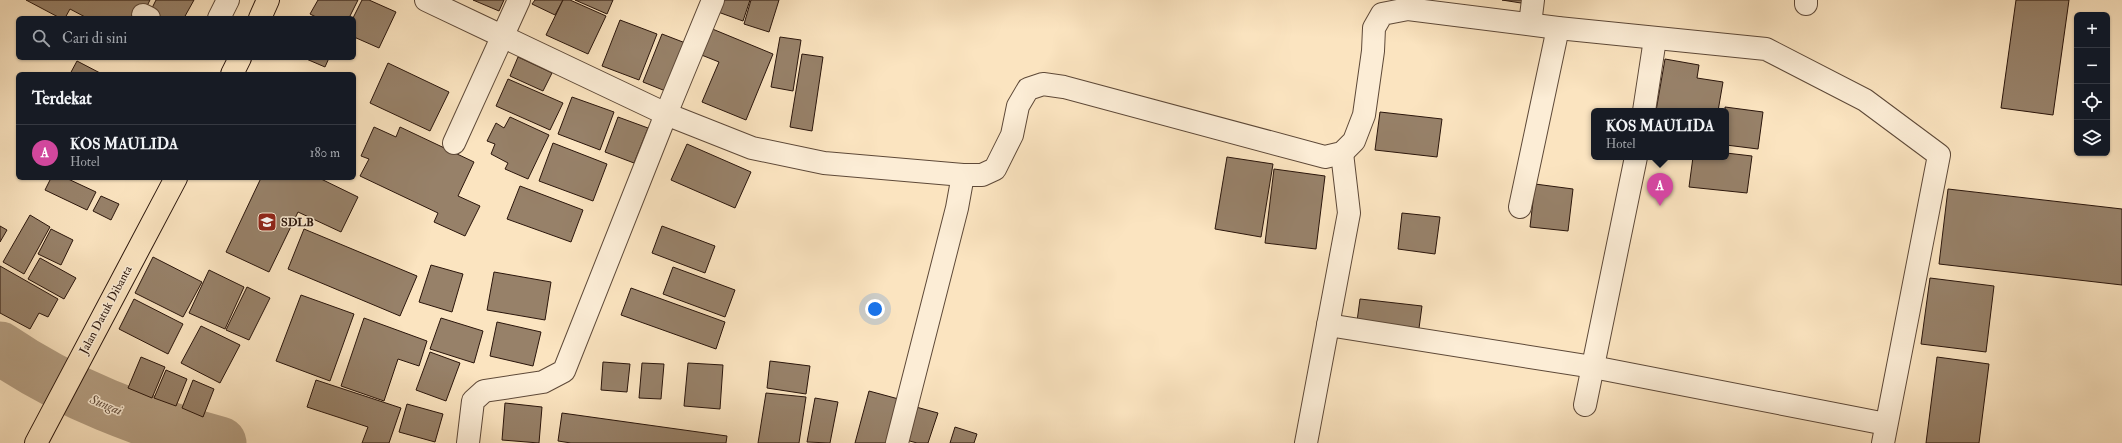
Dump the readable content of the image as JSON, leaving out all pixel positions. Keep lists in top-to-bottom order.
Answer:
{
  "streets": {
    "main road": ["Jalan Datuk Dibanta"]
  },
  "water": ["Sungai"],
  "places": {
    "school or university": ["SDLB"]
  },
  "page": {
    "map_buttons": ["+", "−"],
    "search": "Cari di sini",
    "heading": "Terdekat",
    "popup": ["KOS MAULIDA", "Hotel"],
    "list": [
      {
        "mark": "A",
        "name": "KOS MAULIDA",
        "note": "Hotel",
        "value": "180 m"
      }
    ],
    "pins": "A"
  }
}
